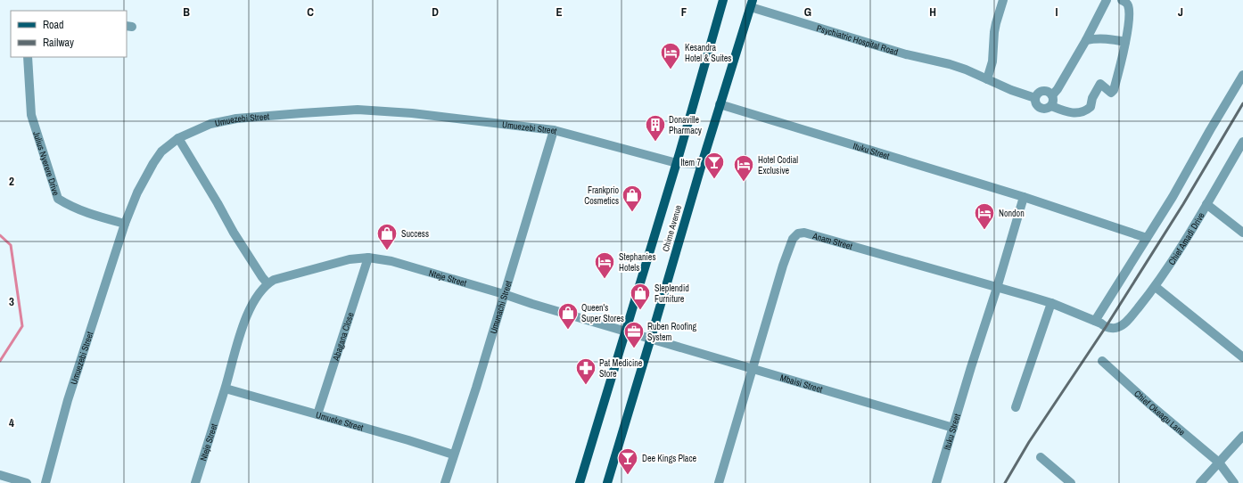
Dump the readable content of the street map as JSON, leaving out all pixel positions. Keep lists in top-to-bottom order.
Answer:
{
  "streets": {
    "main road": ["Chime Avenue"],
    "street": [
      "Psychiatric Hospital Road",
      "Umuezebi Street",
      "Ituku Street",
      "Julius Nyerere Drive",
      "Chief Amadi Drive",
      "Anam Street",
      "Nteje Street",
      "Umunachi Street",
      "Abagana Close",
      "Mbaisi Street",
      "Chief Okeagu Lane",
      "Umueke Street"
    ]
  },
  "crossings": [
    ["Psychiatric Hospital Road", "Chime Avenue"],
    ["Umuezebi Street", "Julius Nyerere Drive"],
    ["Umuezebi Street", "Chime Avenue"],
    ["Umuezebi Street", "Umunachi Street"],
    ["Ituku Street", "Chime Avenue"],
    ["Ituku Street", "Anam Street"],
    ["Ituku Street", "Mbaisi Street"],
    ["Chime Avenue", "Nteje Street"],
    ["Chime Avenue", "Mbaisi Street"],
    ["Chief Amadi Drive", "Anam Street"],
    ["Anam Street", "Mbaisi Street"],
    ["Nteje Street", "Umunachi Street"],
    ["Nteje Street", "Abagana Close"],
    ["Nteje Street", "Mbaisi Street"],
    ["Nteje Street", "Umueke Street"],
    ["Umunachi Street", "Umueke Street"],
    ["Abagana Close", "Umueke Street"]
  ],
  "places": {
    "hotel": [
      "Kesandra Hotel & Suites",
      "Hotel Codial Exclusive",
      "Nondon",
      "Stephanies Hotels"
    ],
    "building": ["Donaville Pharmacy"],
    "bar": ["Item 7", "Dee Kings Place"],
    "shop": [
      "Frankprio Cosmetics",
      "Success",
      "Sleplendid Furniture",
      "Queen's Super Stores"
    ],
    "office": ["Ruben Roofing System"],
    "pharmacy": ["Pat Medicine Store"]
  },
  "legend": ["Road", "Railway"],
  "grid": {
    "columns": [
      "B",
      "C",
      "D",
      "E",
      "F",
      "G",
      "H",
      "I",
      "J"
    ],
    "rows": ["2", "3", "4"]
  }
}
